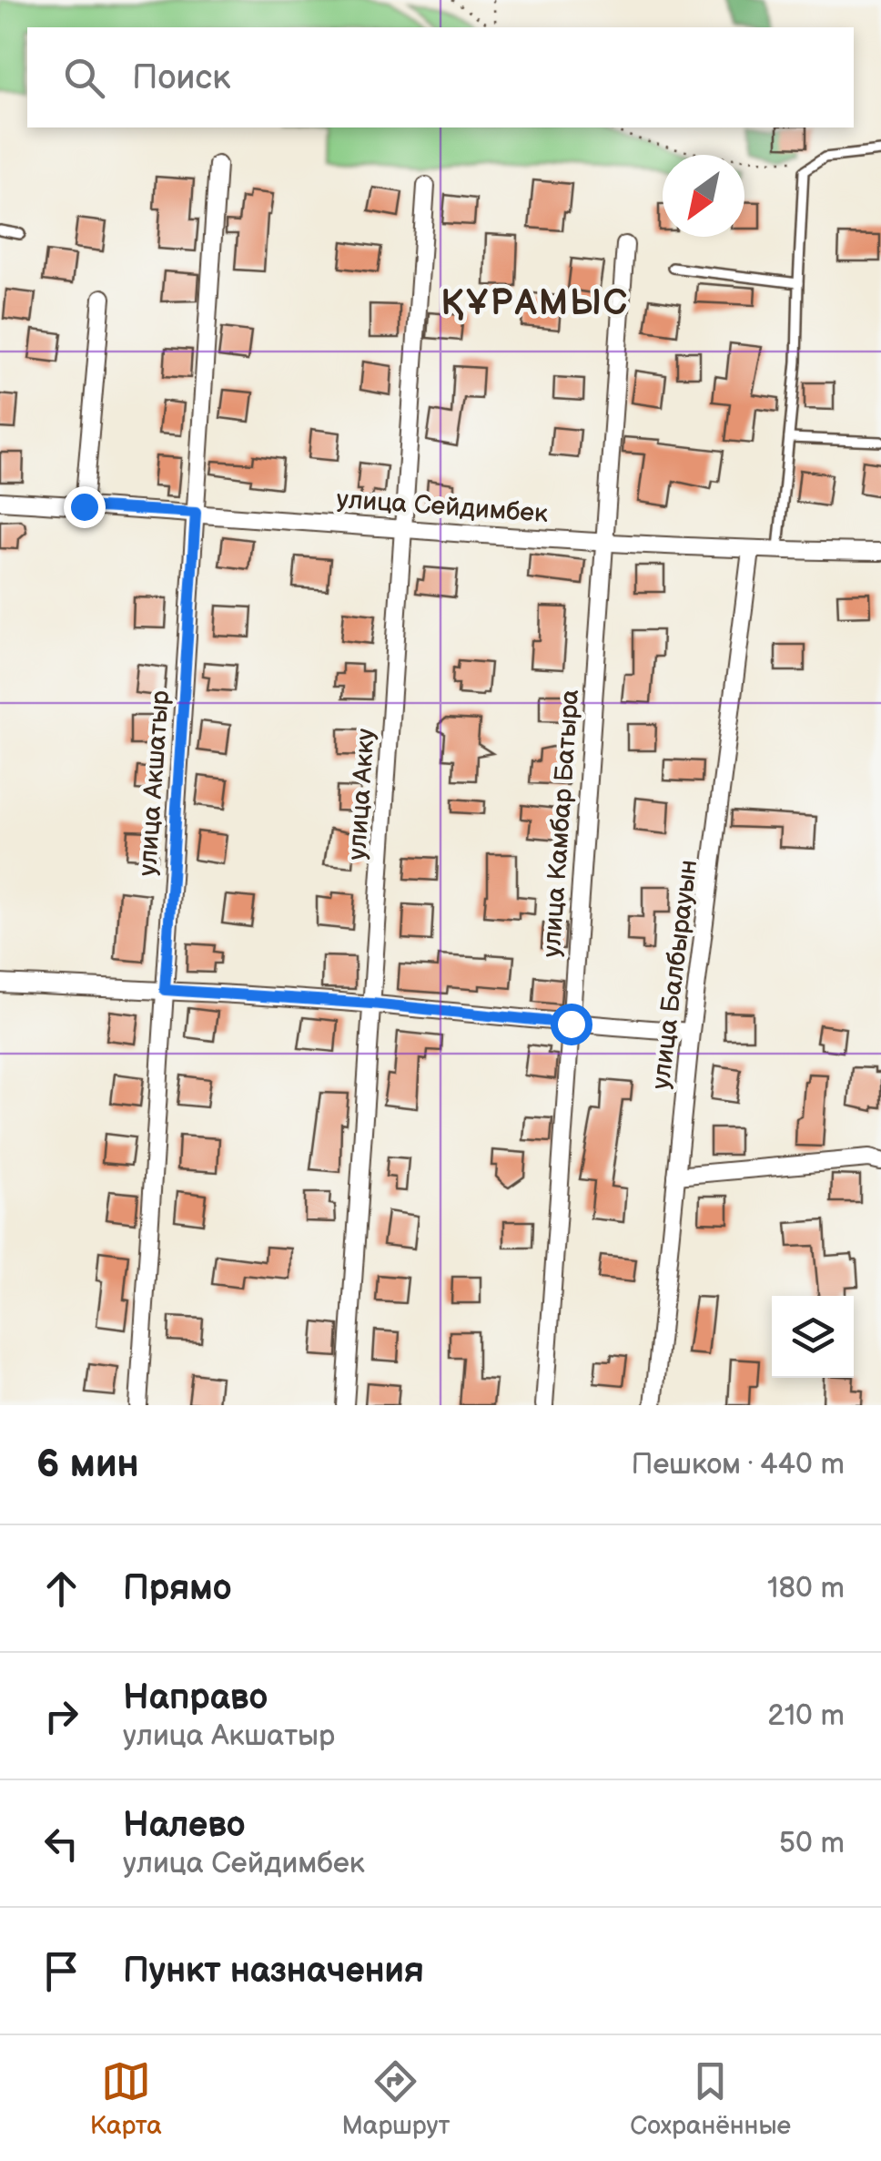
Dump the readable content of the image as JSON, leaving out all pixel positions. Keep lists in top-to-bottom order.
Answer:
{
  "streets": {
    "street": [
      "улица Сейдимбек",
      "улица Акшатыр",
      "улица Акку",
      "улица Камбар Батыра",
      "улица Балбырауын"
    ]
  },
  "crossings": [
    ["улица Сейдимбек", "улица Акшатыр"],
    ["улица Сейдимбек", "улица Акку"],
    ["улица Сейдимбек", "улица Камбар Батыра"],
    ["улица Сейдимбек", "улица Балбырауын"]
  ],
  "districts": ["ҚҰРАМЫС"],
  "north": "bottom left",
  "page": {
    "search": "Поиск",
    "heading": ["6 мин", "Пешком · 440 m"],
    "list": [
      ["Прямо", "180 m"],
      ["Направо", "улица Акшатыр", "210 m"],
      ["Налево", "улица Сейдимбек", "50 m"],
      "Пункт назначения"
    ],
    "nav": ["Карта", "Маршрут", "Сохранённые"]
  }
}
